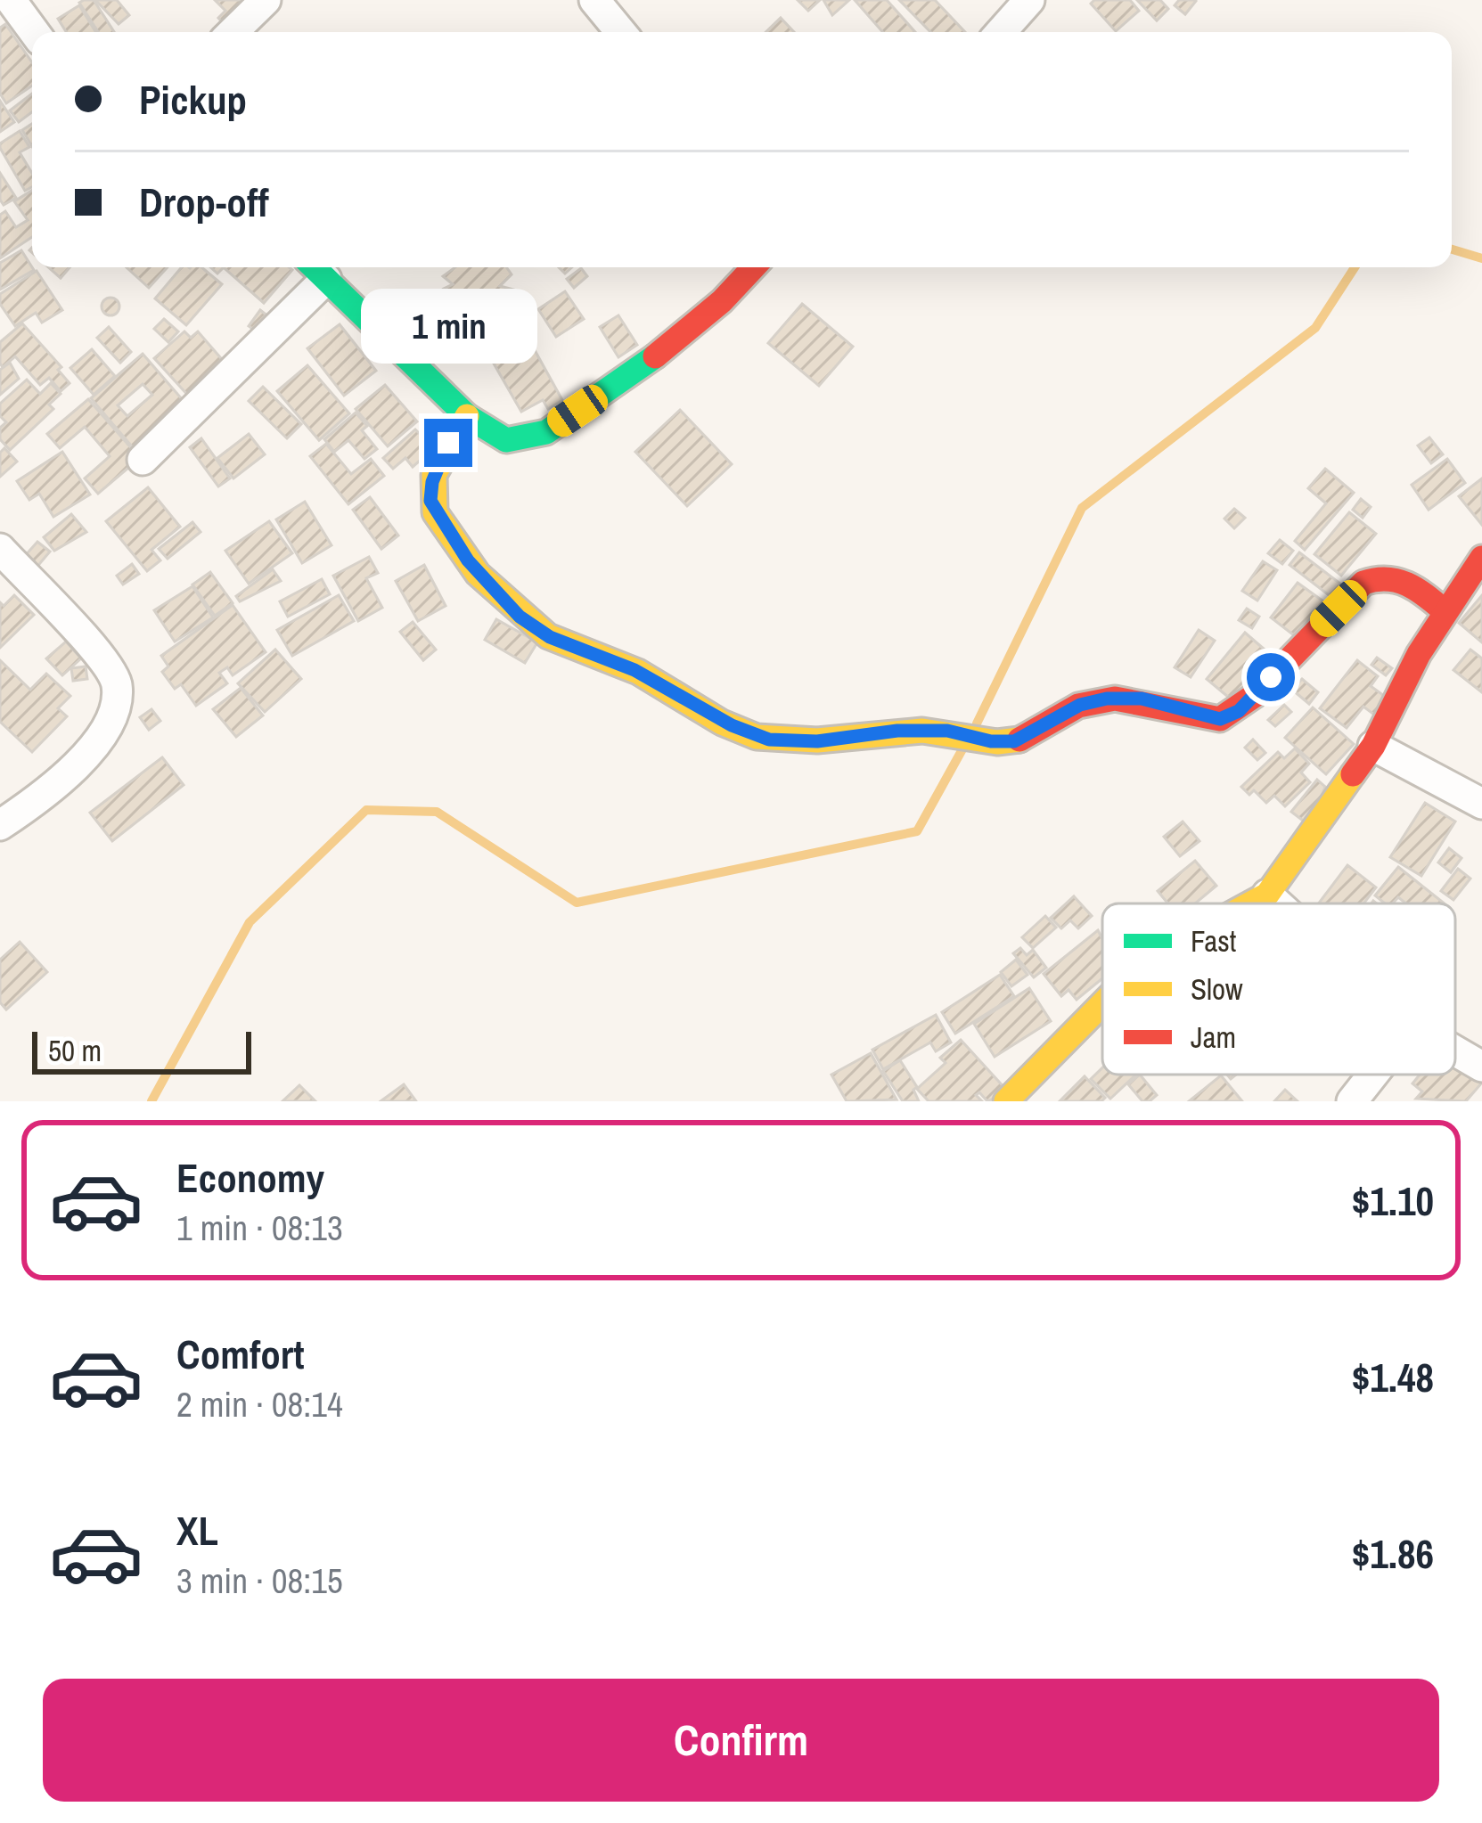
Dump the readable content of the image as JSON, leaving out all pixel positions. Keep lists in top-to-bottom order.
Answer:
{
  "legend": ["Fast", "Slow", "Jam"],
  "scale_bar": "50 m",
  "page": {
    "banner": ["Pickup", "Drop-off"],
    "bubble": "1 min",
    "scale": "50 m",
    "list": [
      {
        "name": "Economy",
        "note": "1 min · 08:13",
        "value": "$1.10"
      },
      {
        "name": "Comfort",
        "note": "2 min · 08:14",
        "value": "$1.48"
      },
      {
        "name": "XL",
        "note": "3 min · 08:15",
        "value": "$1.86"
      }
    ],
    "buttons": "Confirm"
  }
}
